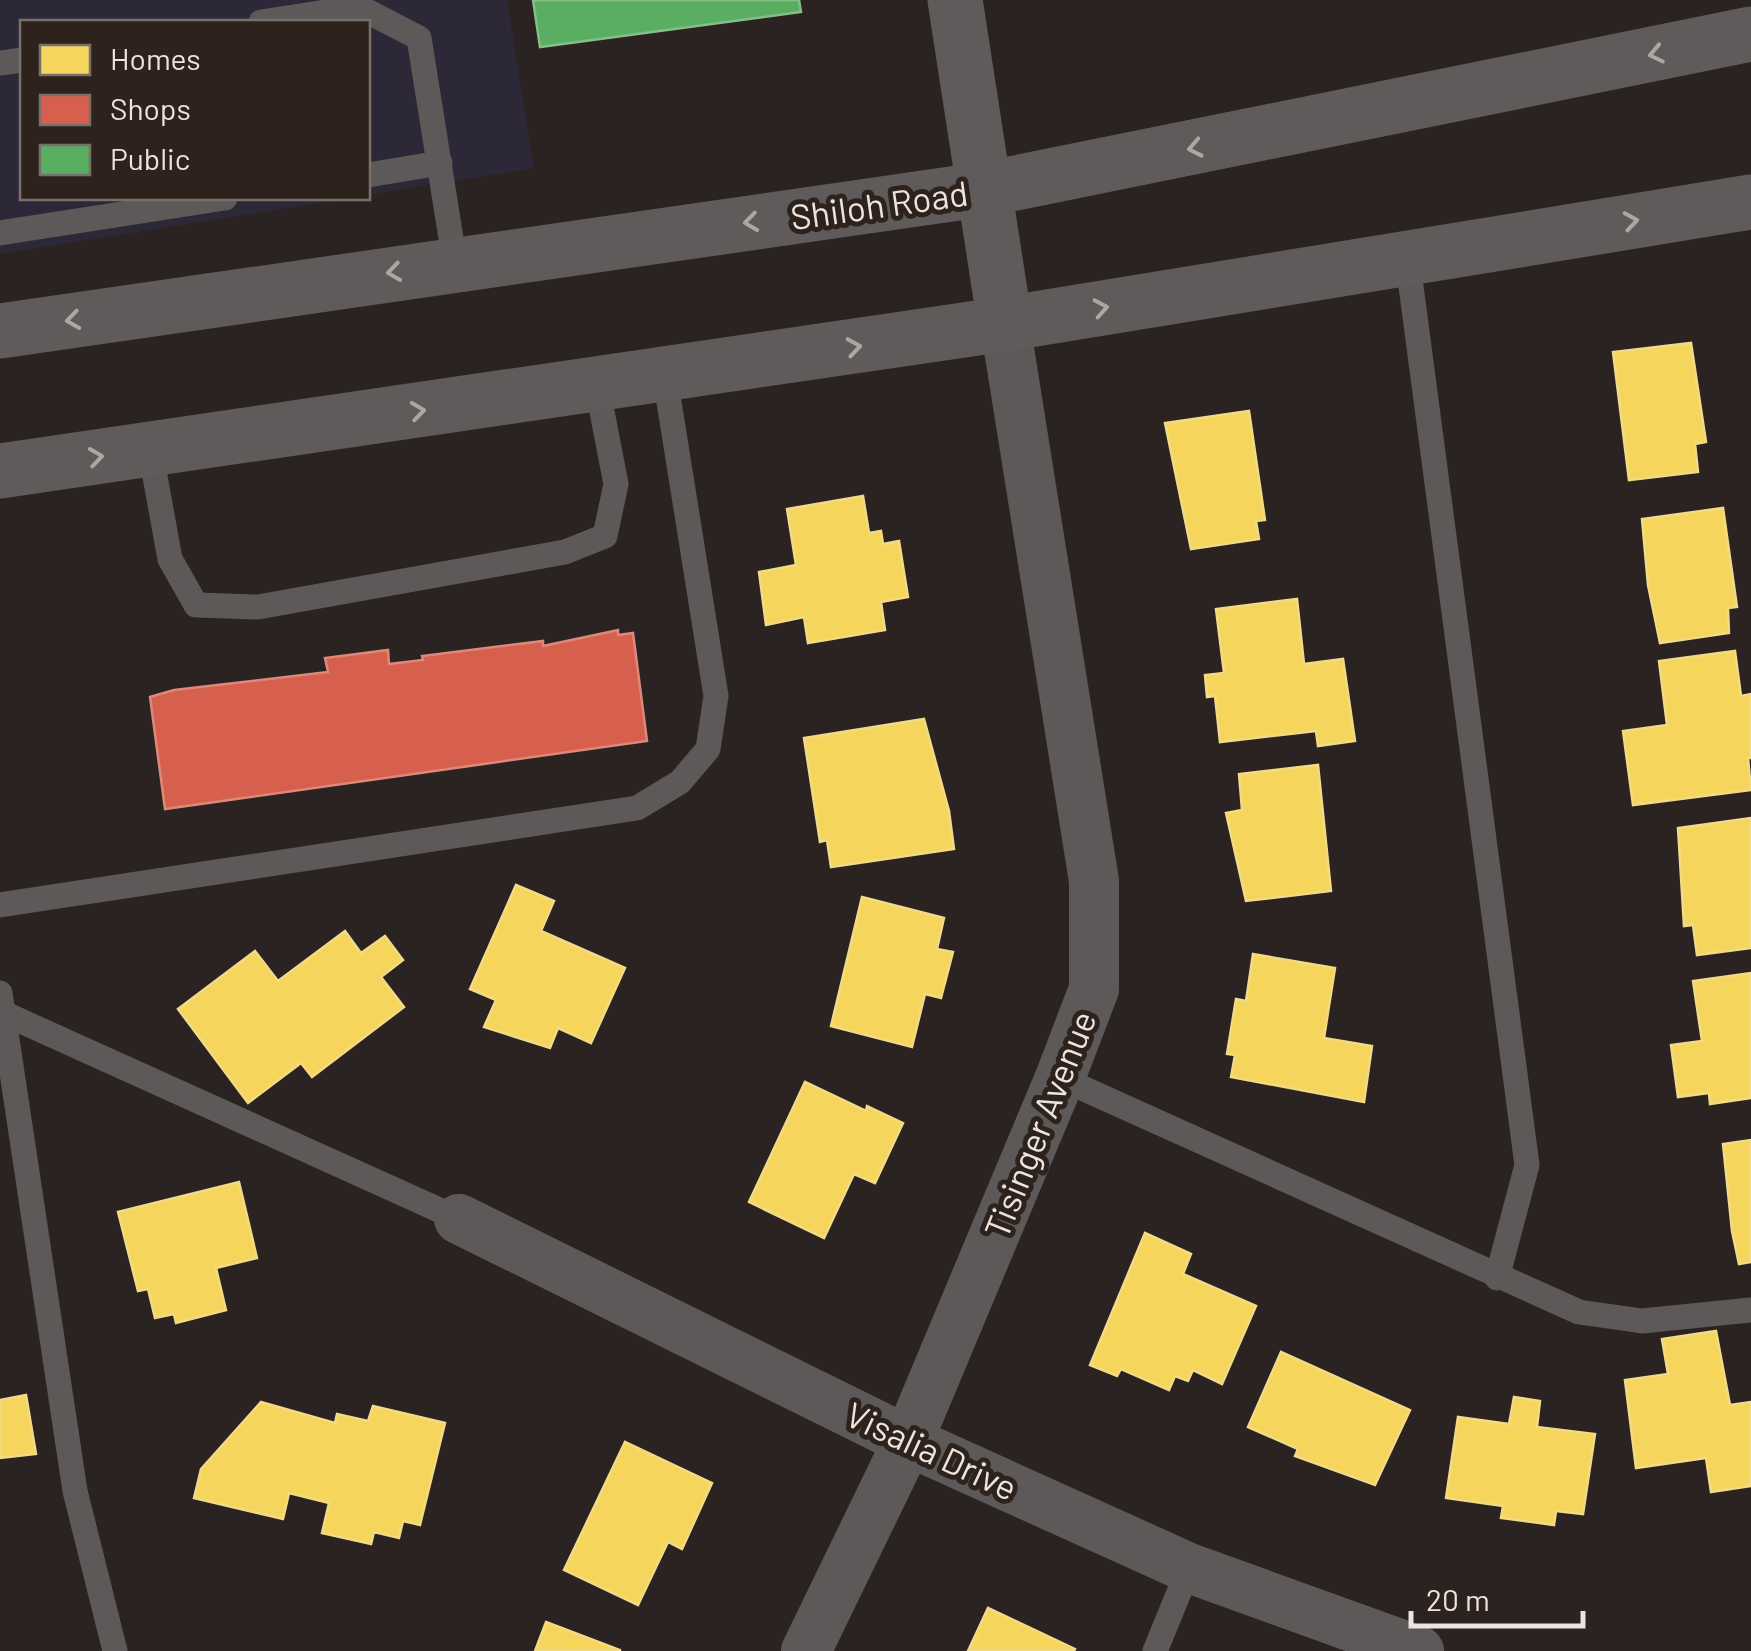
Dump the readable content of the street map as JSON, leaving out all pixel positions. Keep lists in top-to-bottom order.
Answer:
{
  "streets": {
    "main road": ["Shiloh Road"],
    "street": ["Tisinger Avenue", "Visalia Drive"]
  },
  "crossings": [
    ["Tisinger Avenue", "Visalia Drive"]
  ],
  "legend": ["Homes", "Shops", "Public"],
  "scale_bar": "20 m"
}
